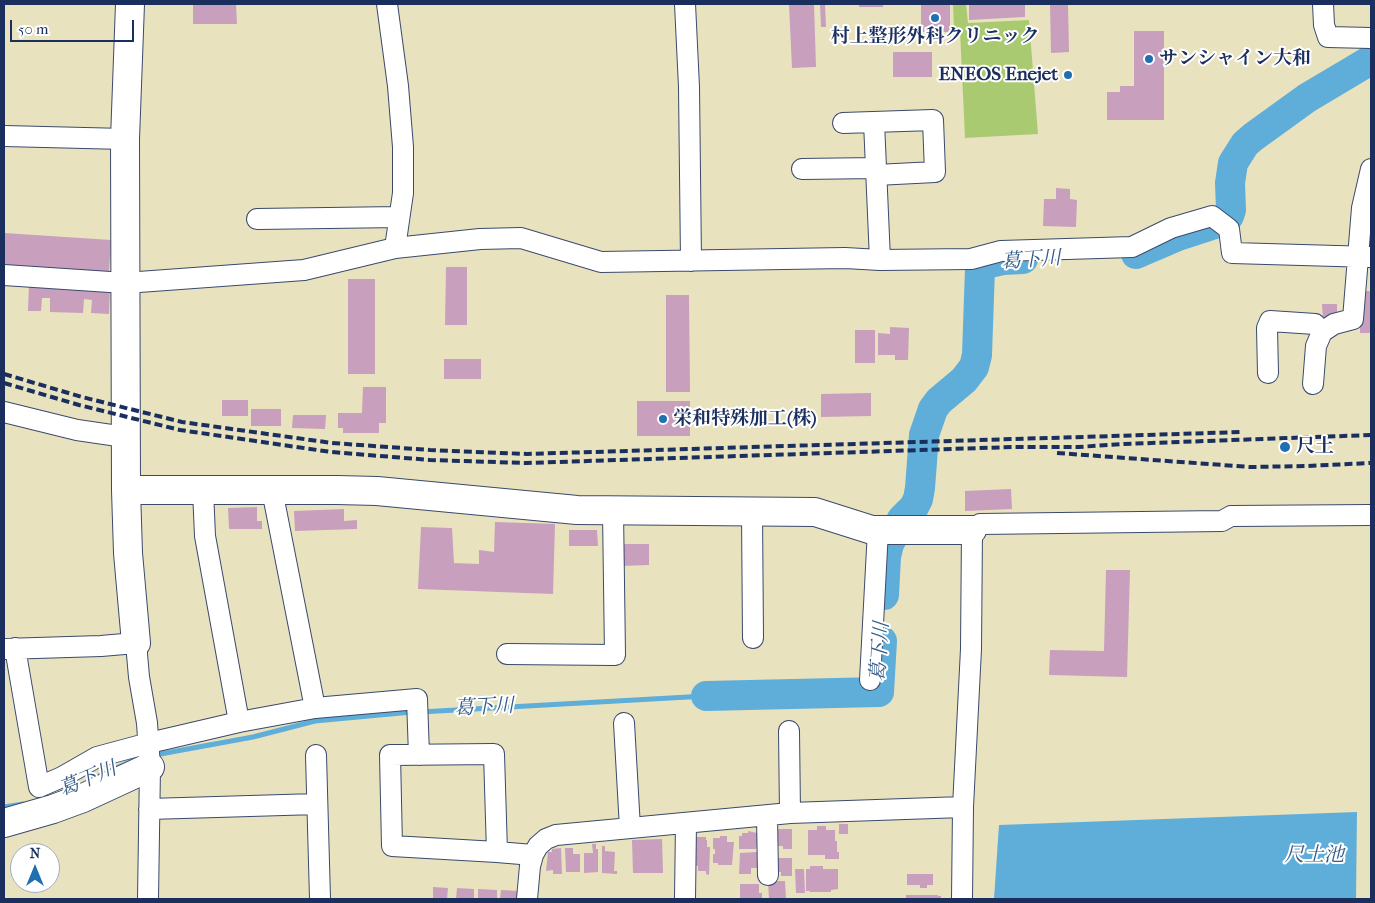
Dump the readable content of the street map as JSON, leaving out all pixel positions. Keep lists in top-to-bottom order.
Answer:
{
  "water": ["葛下川", "尺土池"],
  "places": [
    "村上整形外科クリニック",
    "サンシャイン大和",
    "ENEOS Enejet",
    "栄和特殊加工(株)",
    "尺土"
  ],
  "scale_bar": "50 m",
  "north": "top"
}
